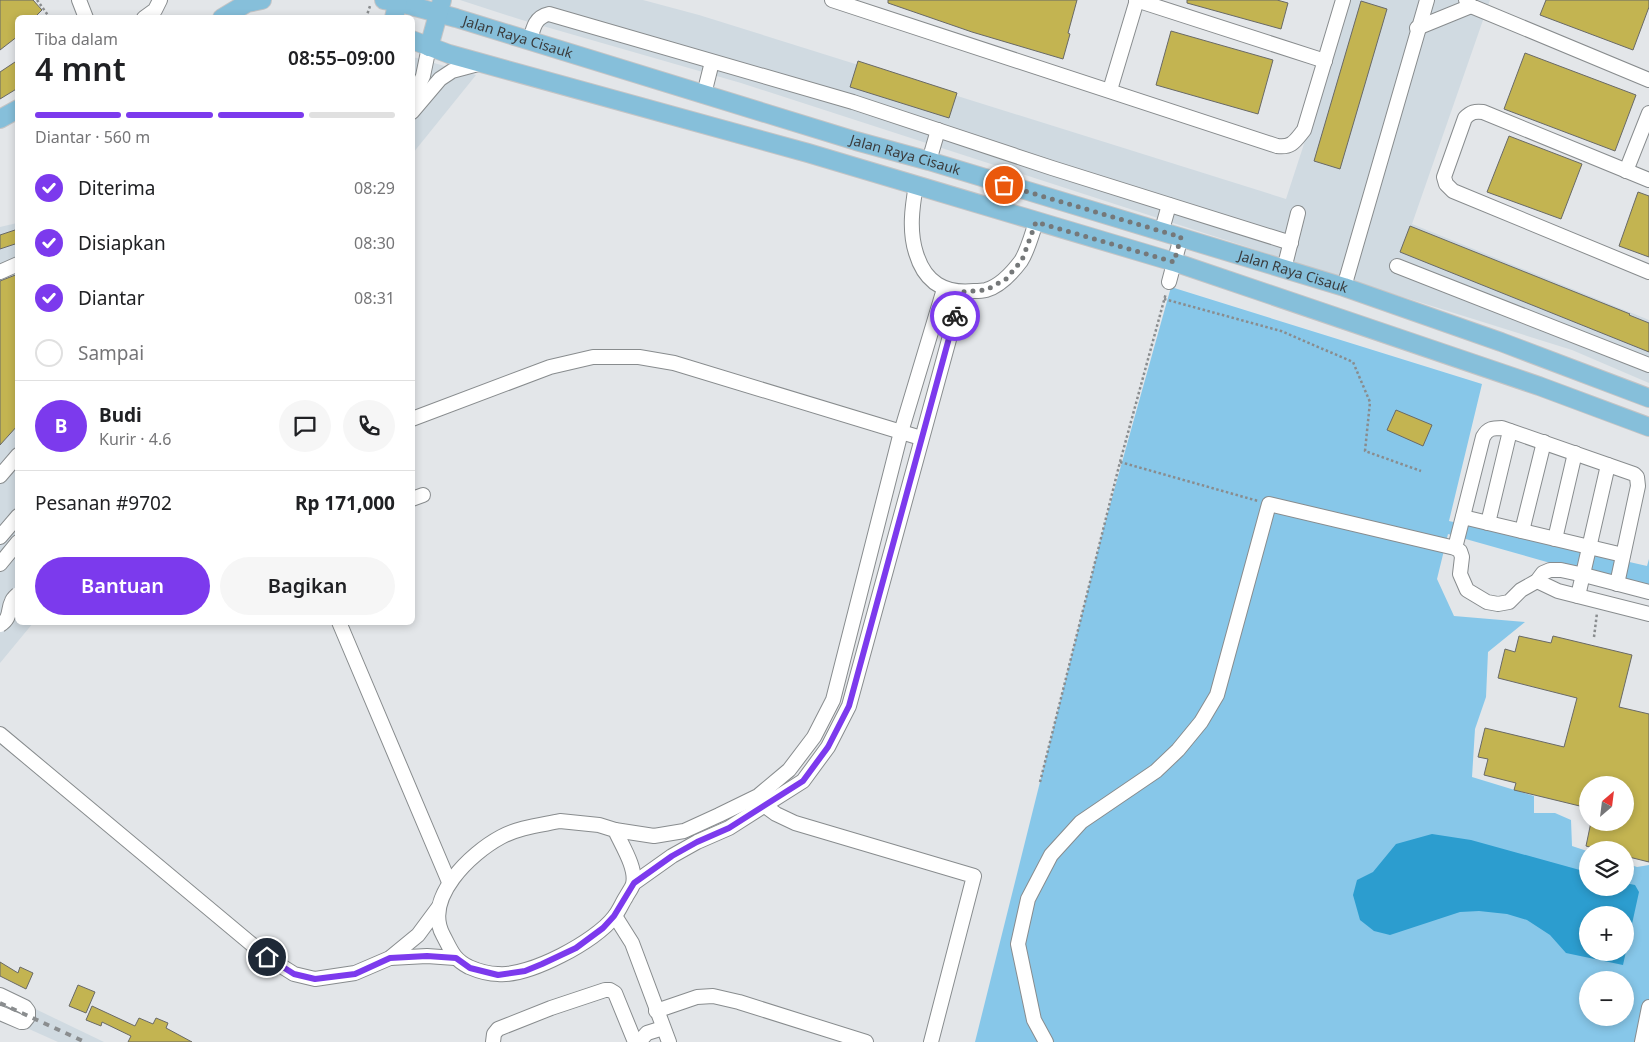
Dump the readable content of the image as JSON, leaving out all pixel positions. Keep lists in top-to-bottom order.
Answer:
{
  "streets": {
    "main road": ["Jalan Raya Cisauk"]
  },
  "north": "top right",
  "page": {
    "heading": ["4 mnt", "Tiba dalam", "08:55–09:00"],
    "panel": [
      "Budi",
      "Kurir · 4.6",
      "Pesanan #9702",
      "Rp 171,000"
    ],
    "bar": "Diantar · 560 m",
    "list": [
      ["Diterima", "08:29"],
      ["Disiapkan", "08:30"],
      ["Diantar", "08:31"],
      "Sampai"
    ],
    "round": "B",
    "buttons": ["Bantuan", "Bagikan"],
    "map_buttons": ["+", "−"]
  }
}
